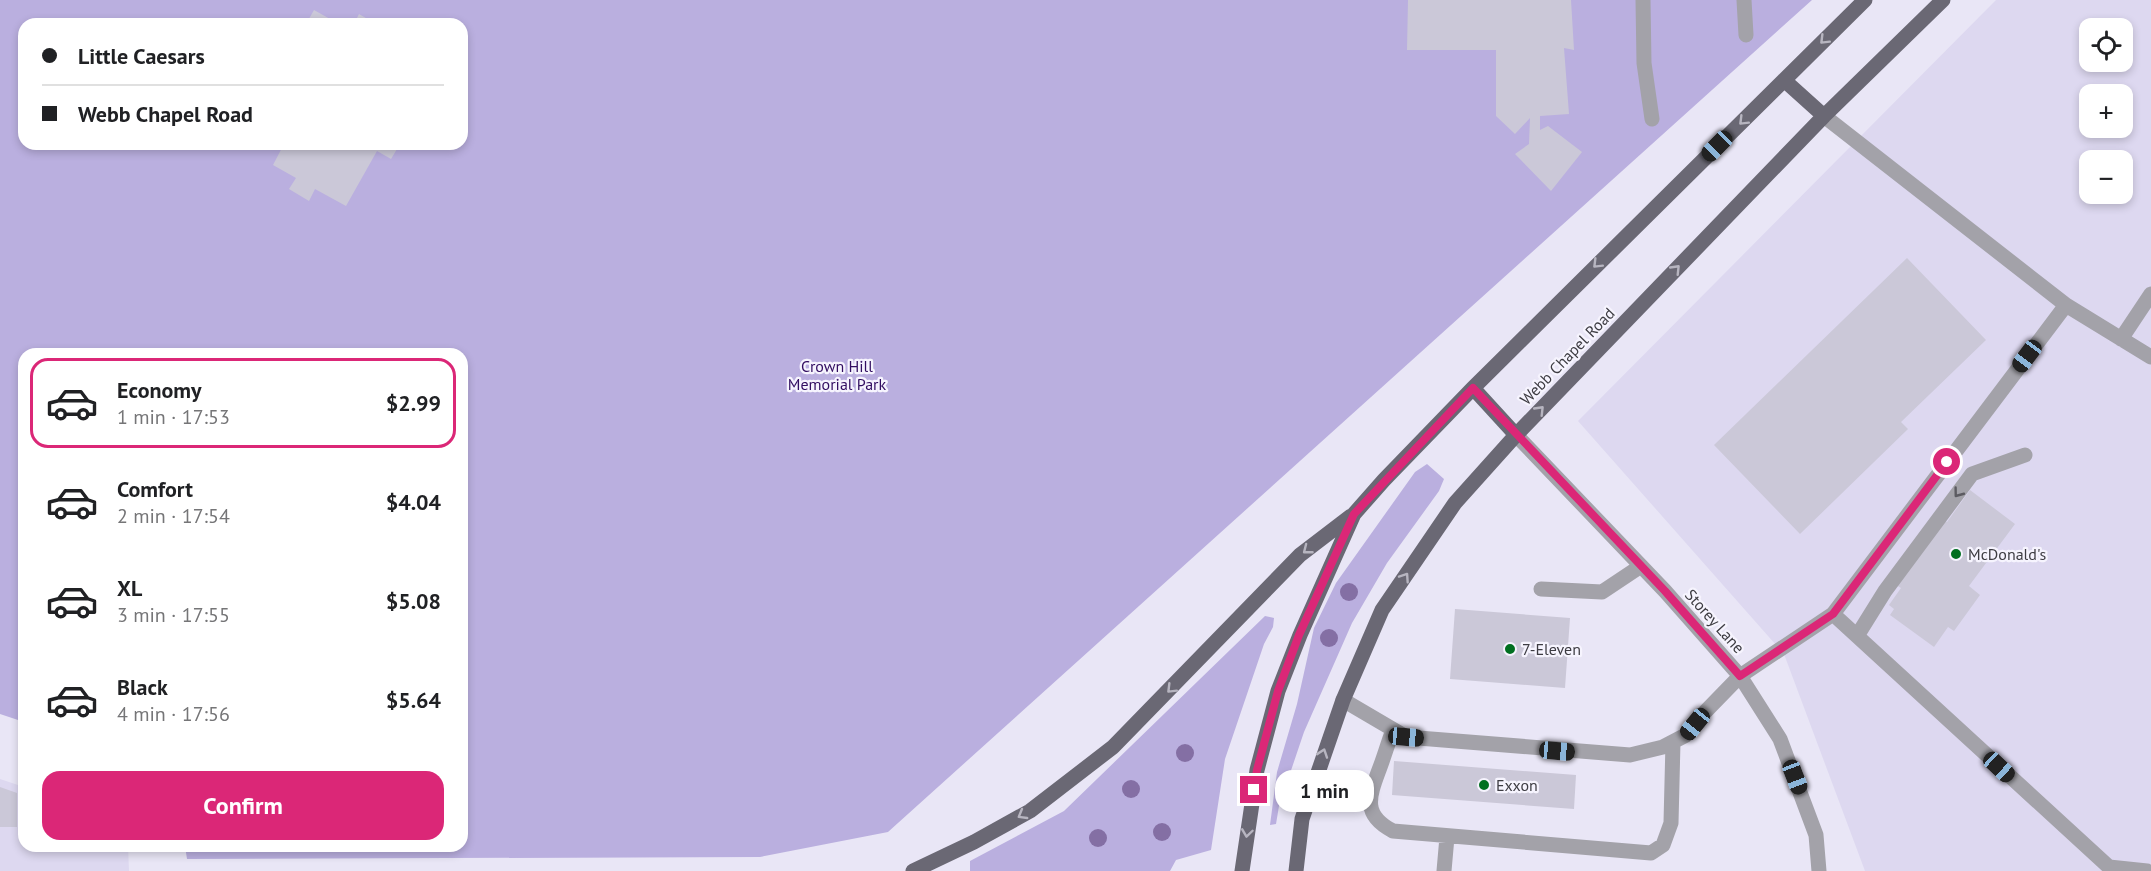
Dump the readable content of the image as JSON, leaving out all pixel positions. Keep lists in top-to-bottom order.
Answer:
{
  "streets": {
    "main road": ["Webb Chapel Road"],
    "street": ["Storey Lane"]
  },
  "crossings": [
    ["Webb Chapel Road", "Storey Lane"]
  ],
  "parks": ["Crown Hill Memorial Park"],
  "places": ["McDonald's", "7-Eleven", "Exxon"],
  "page": {
    "map_buttons": ["+", "−"],
    "banner": ["Little Caesars", "Webb Chapel Road"],
    "list": [
      {
        "name": "Economy",
        "note": "1 min · 17:53",
        "value": "$2.99"
      },
      {
        "name": "Comfort",
        "note": "2 min · 17:54",
        "value": "$4.04"
      },
      {
        "name": "XL",
        "note": "3 min · 17:55",
        "value": "$5.08"
      },
      {
        "name": "Black",
        "note": "4 min · 17:56",
        "value": "$5.64"
      }
    ],
    "buttons": "Confirm",
    "bubble": "1 min"
  }
}
